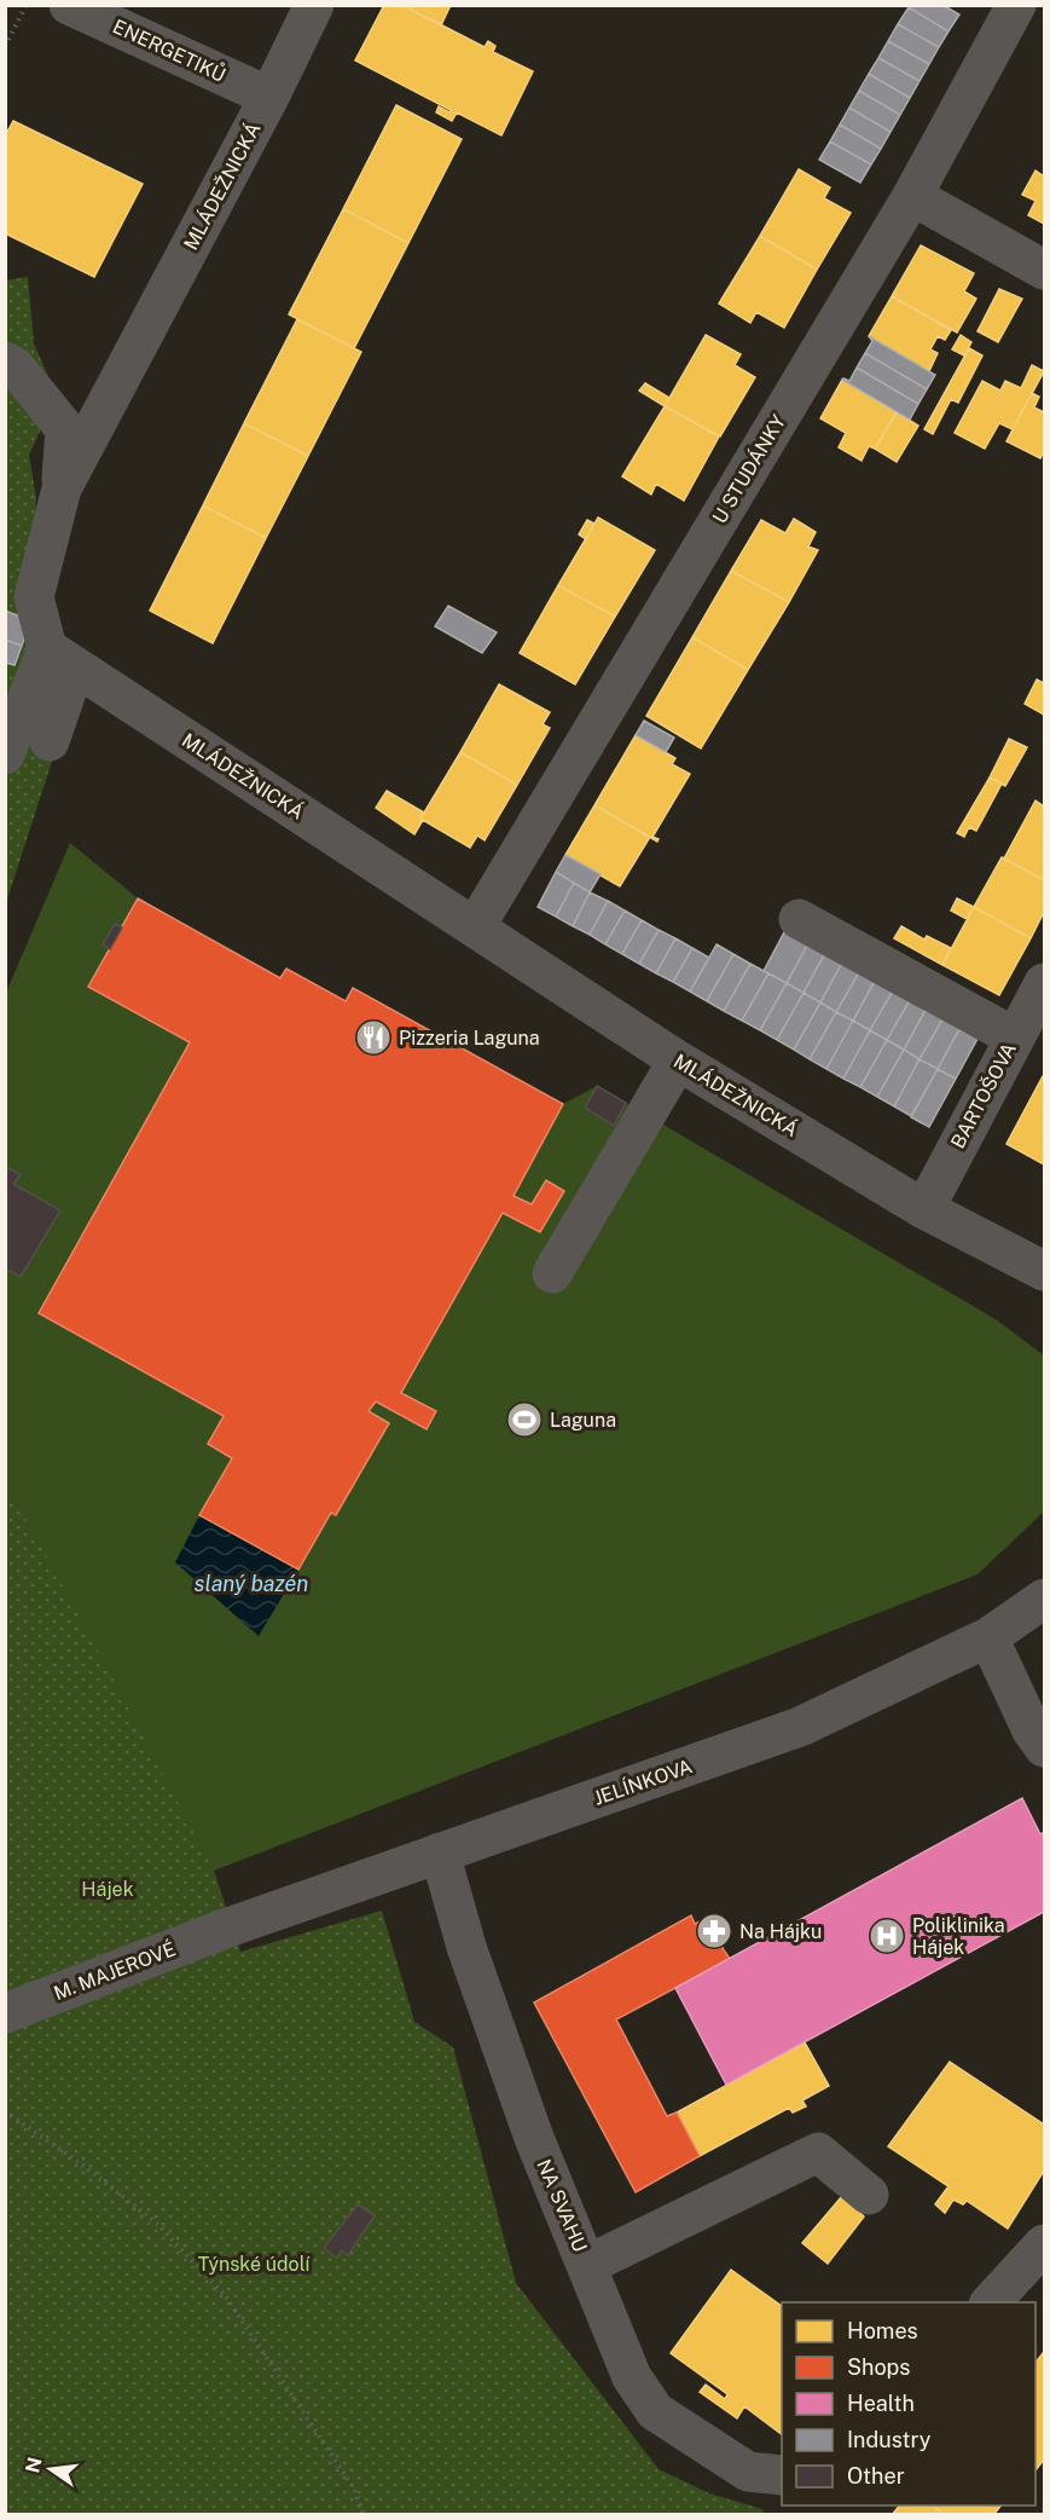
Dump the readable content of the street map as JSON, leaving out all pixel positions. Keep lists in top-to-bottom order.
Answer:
{
  "streets": {
    "street": [
      "ENERGETIKŮ",
      "MLÁDEŽNICKÁ",
      "U STUDÁNKY",
      "BARTOŠOVA",
      "JELÍNKOVA",
      "M. MAJEROVÉ",
      "NA SVAHU"
    ]
  },
  "crossings": [
    ["ENERGETIKŮ", "MLÁDEŽNICKÁ"],
    ["MLÁDEŽNICKÁ", "U STUDÁNKY"],
    ["MLÁDEŽNICKÁ", "BARTOŠOVA"],
    ["JELÍNKOVA", "M. MAJEROVÉ"],
    ["JELÍNKOVA", "NA SVAHU"]
  ],
  "water": ["slaný bazén"],
  "parks": ["Hájek", "Týnské údolí"],
  "places": {
    "restaurant": ["Pizzeria Laguna"],
    "sports": ["Laguna"],
    "pharmacy": ["Na Hájku"],
    "hospital": ["Poliklinika Hájek"]
  },
  "legend": [
    "Homes",
    "Shops",
    "Health",
    "Industry",
    "Other"
  ],
  "north": "left"
}
